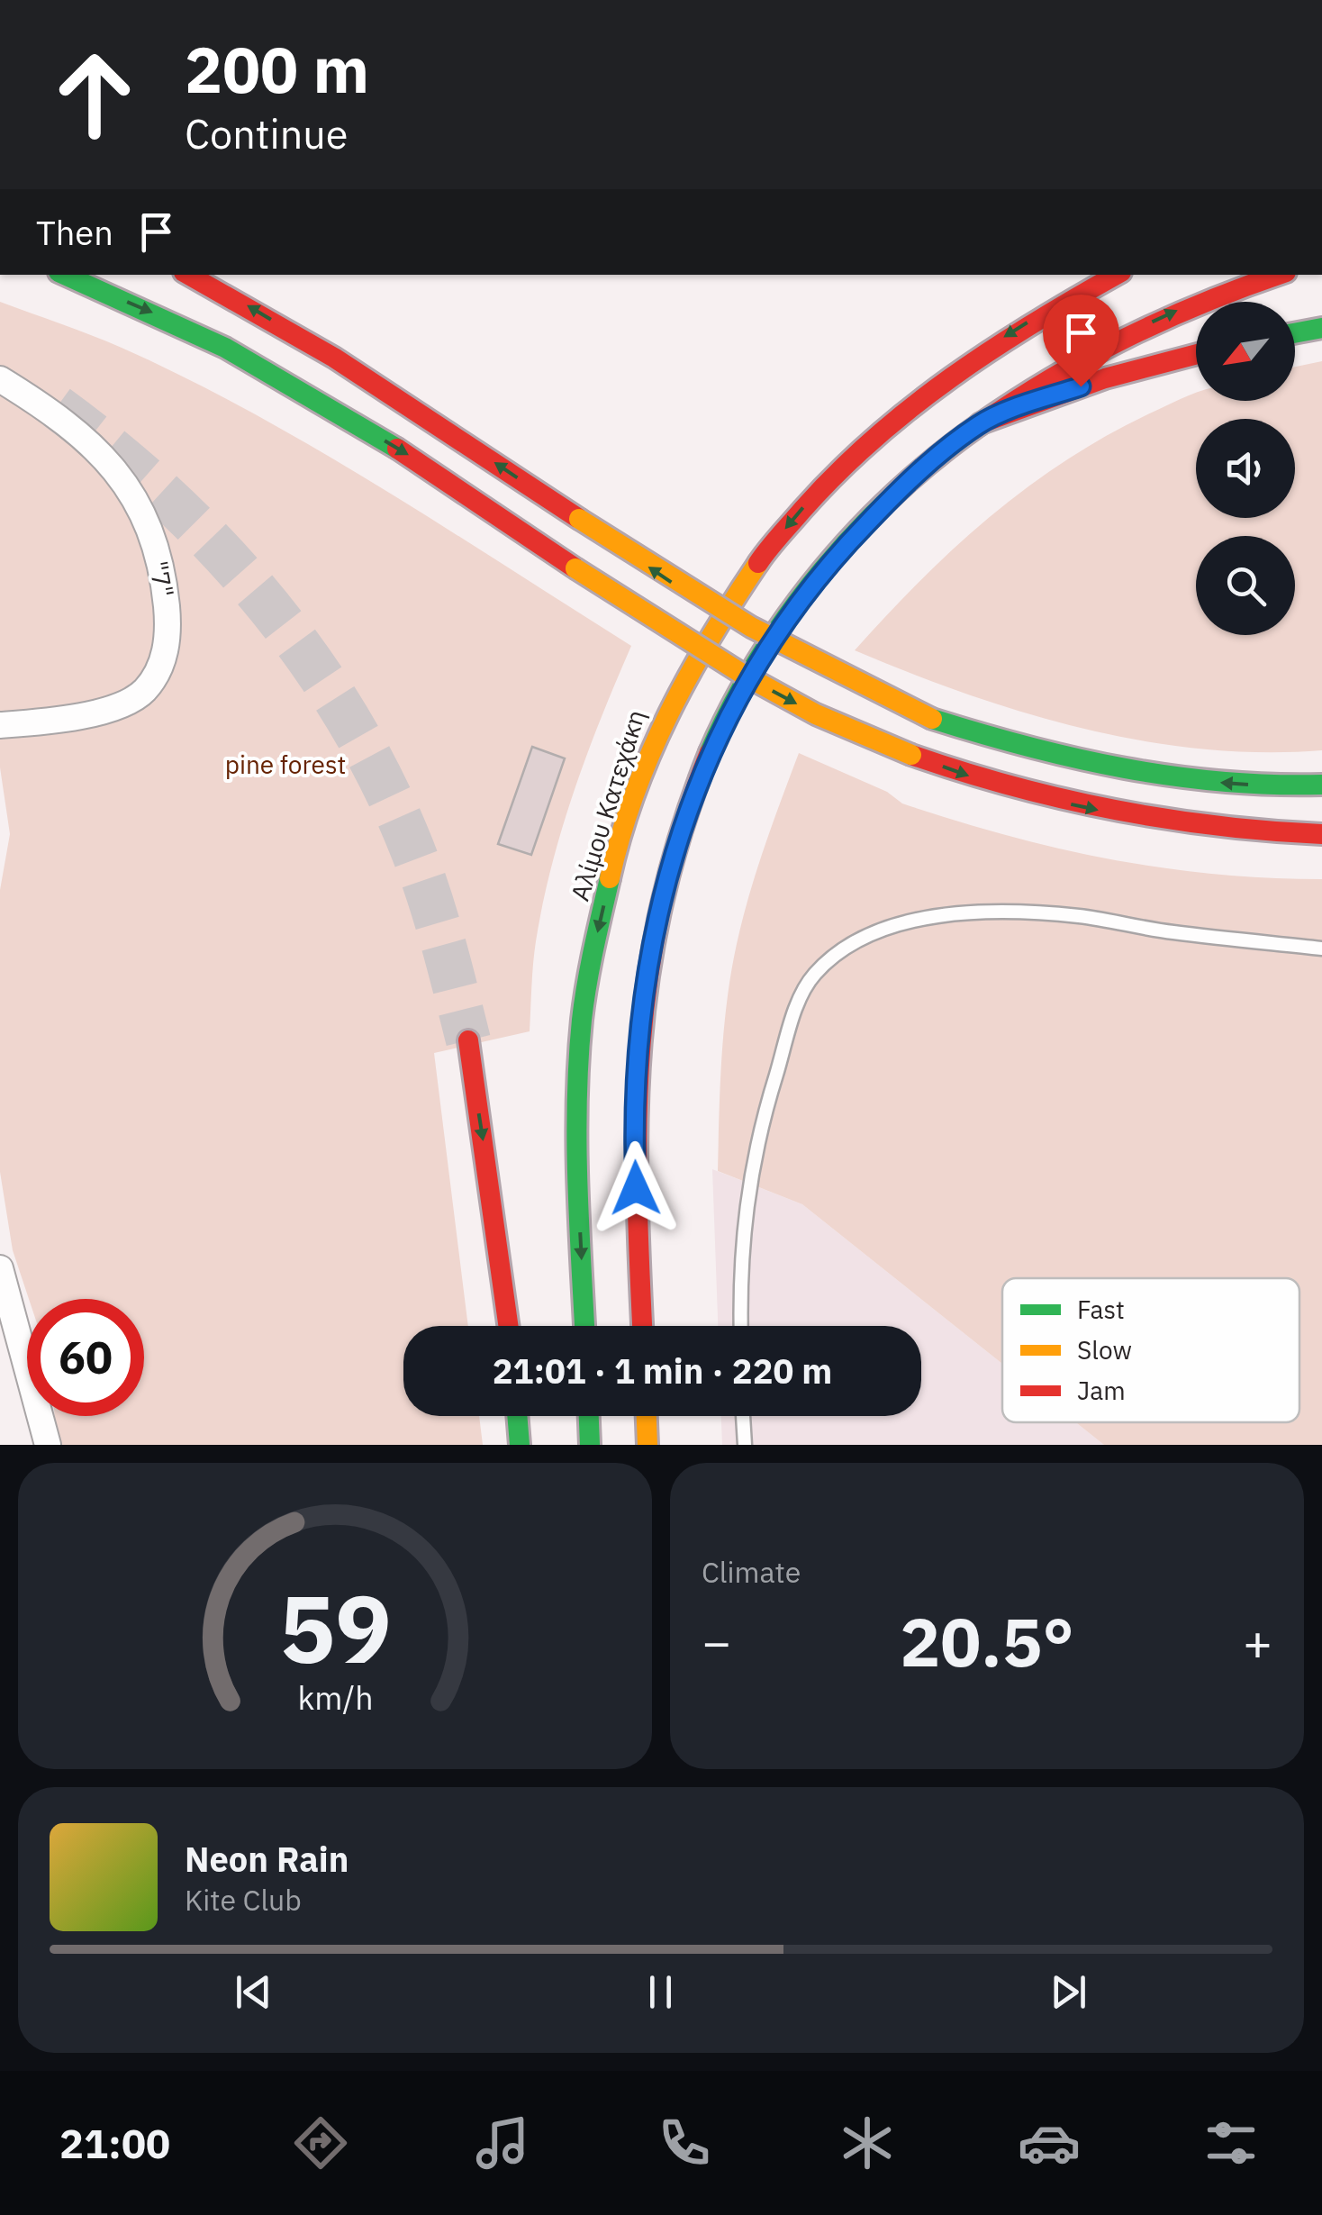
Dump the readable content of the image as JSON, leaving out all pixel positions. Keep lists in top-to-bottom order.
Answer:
{
  "streets": {
    "main road": ["Αλίμου Κατεχάκη"],
    "street": ["\"7\""]
  },
  "parks": ["pine forest"],
  "legend": ["Fast", "Slow", "Jam"],
  "north": "bottom left",
  "page": {
    "turn": ["200 m", "Continue"],
    "then": "Then",
    "limit": "60",
    "trip": "21:01 · 1 min · 220 m",
    "tile": "Climate",
    "heat": ["−", "20.5°", "+"],
    "song": ["Neon Rain", "Kite Club"],
    "tabs": "21:00",
    "gauge": ["59", "km/h"]
  }
}
